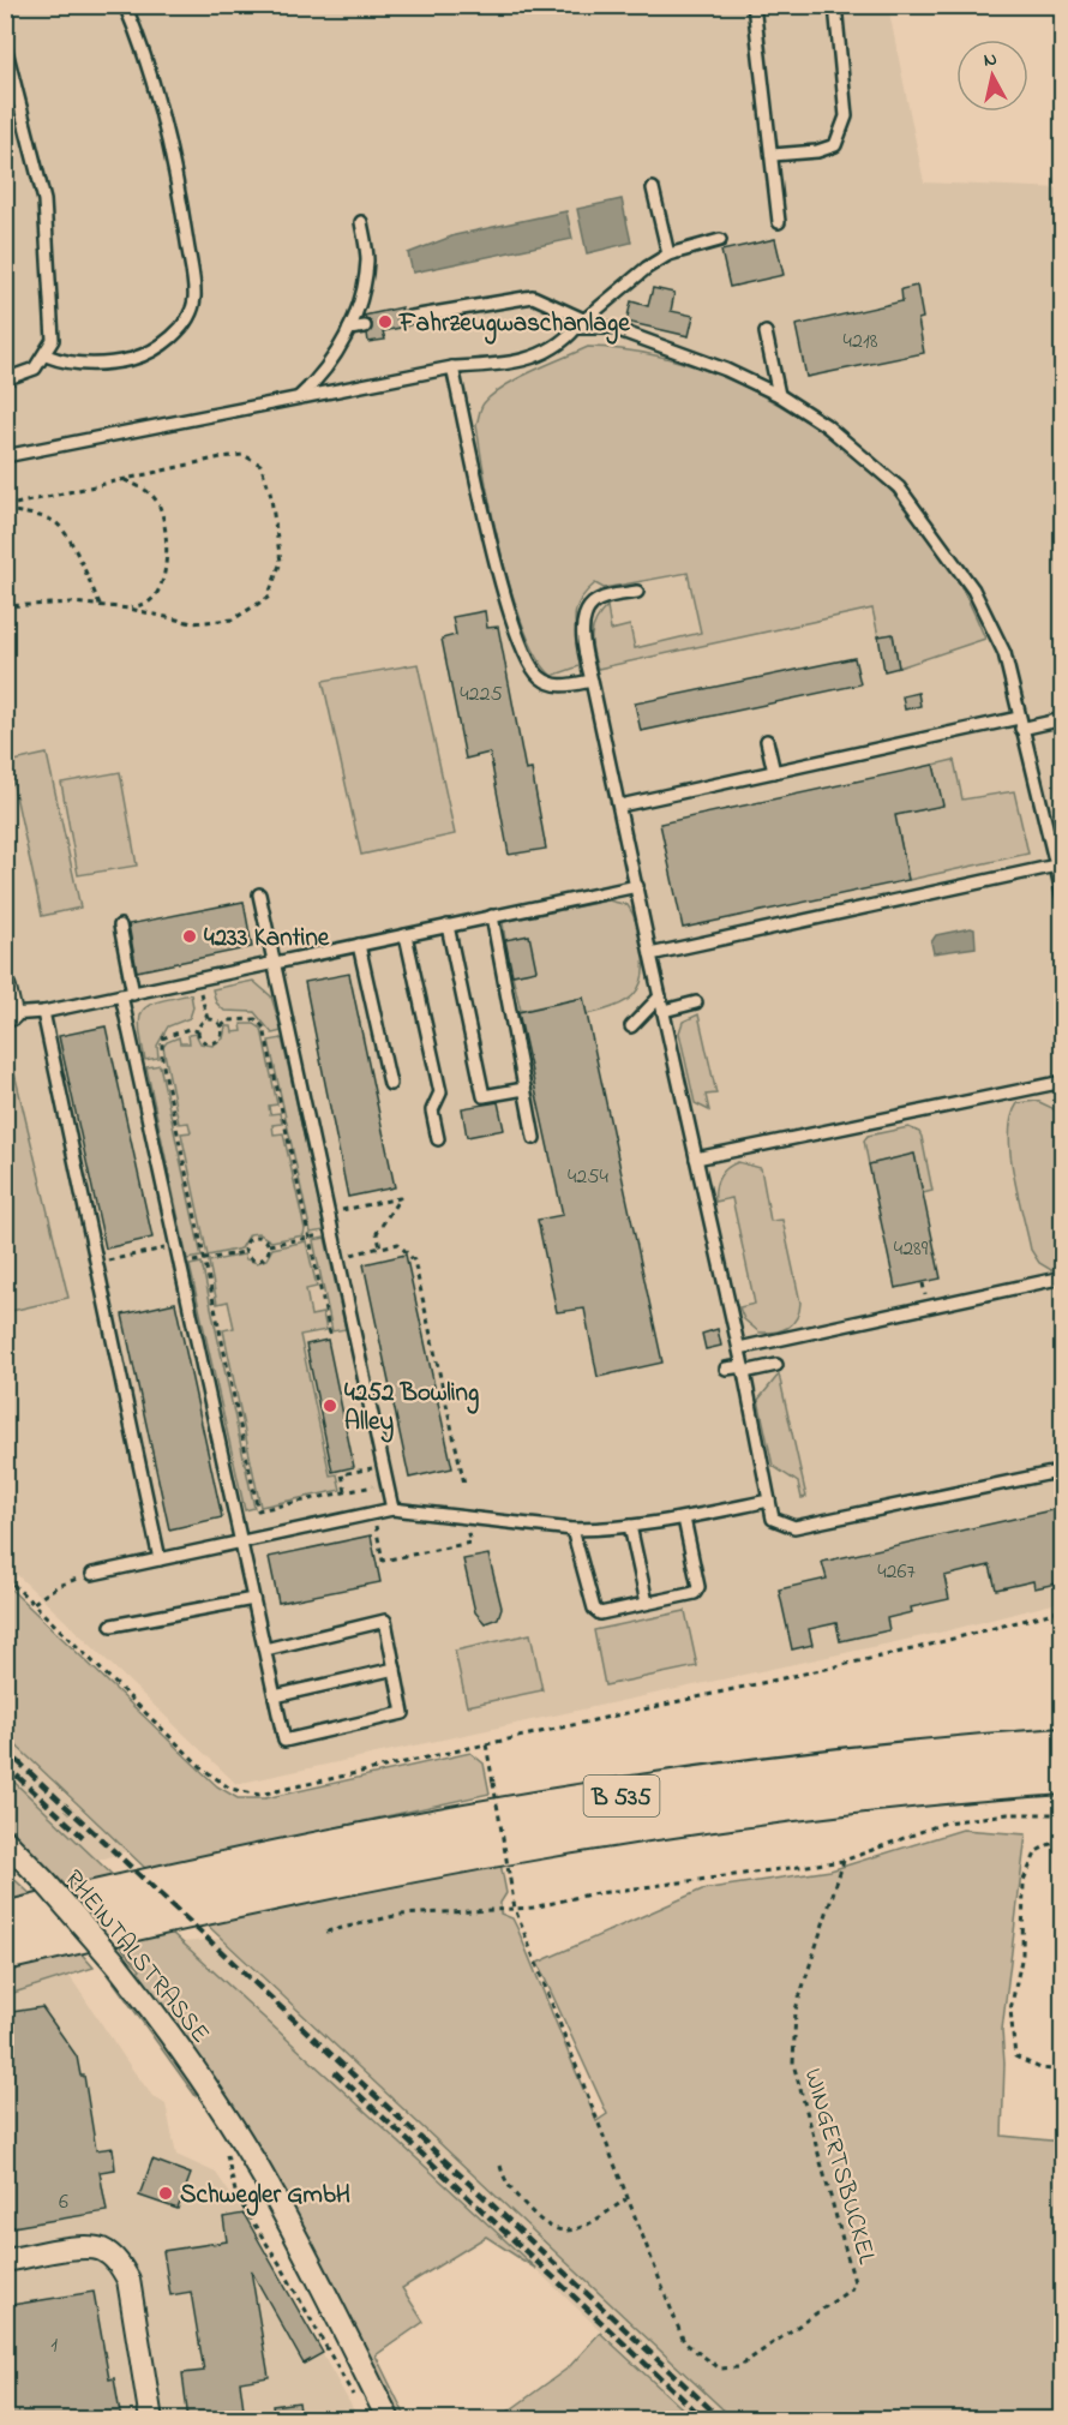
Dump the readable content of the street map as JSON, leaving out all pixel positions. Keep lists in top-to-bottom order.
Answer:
{
  "streets": {
    "highway": ["B 535"],
    "street": ["RHEINTALSTRASSE"],
    "path": ["WINGERTSBUCKEL"]
  },
  "places": [
    "Fahrzeugwaschanlage",
    "4233 Kantine",
    "4252 Bowling Alley",
    "Schwegler GmbH"
  ],
  "house_numbers": [
    "4218",
    "4225",
    "4254",
    "4289",
    "4267",
    "6",
    "1"
  ],
  "north": "top"
}
